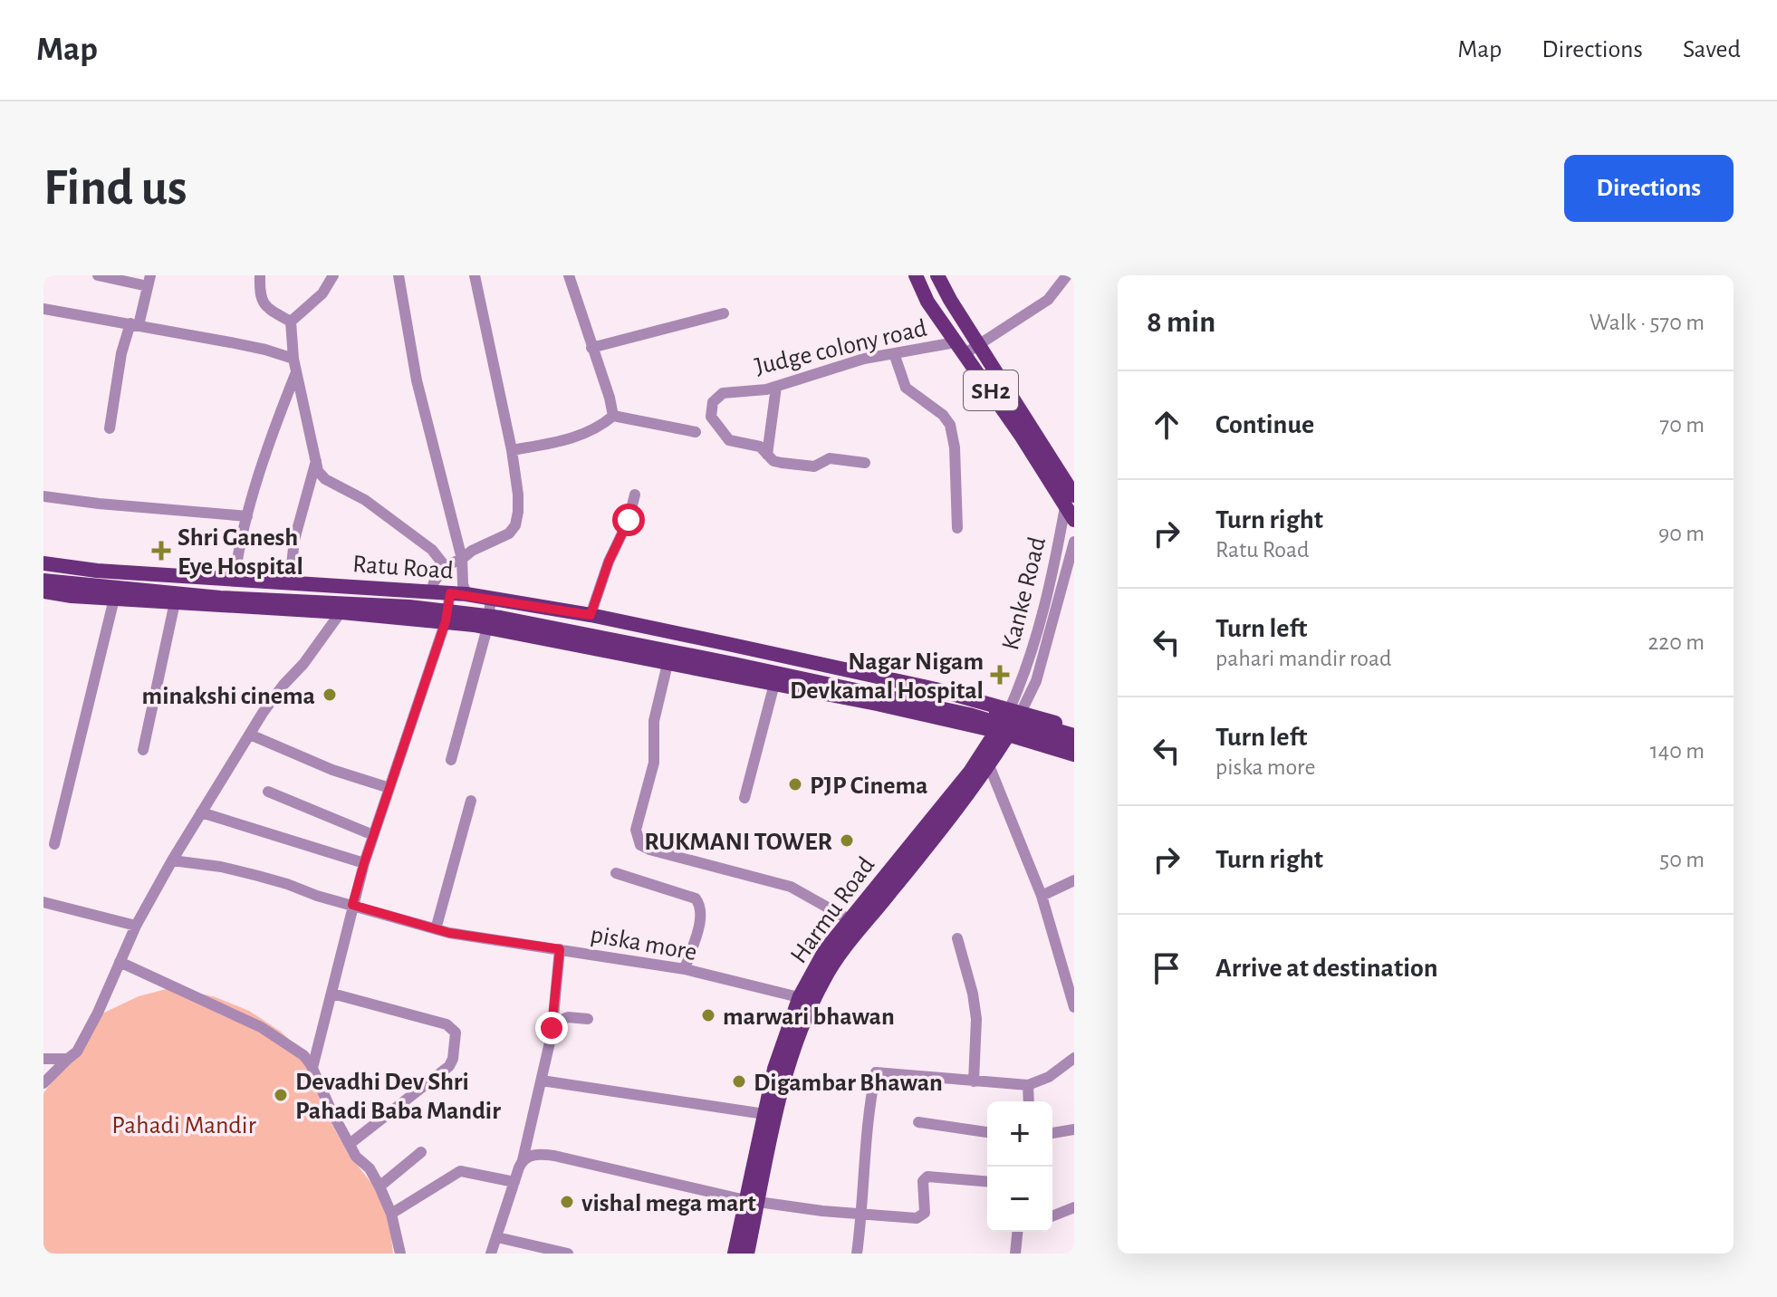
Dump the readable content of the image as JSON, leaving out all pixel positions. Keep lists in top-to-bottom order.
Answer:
{
  "streets": {
    "main road": ["SH2", "Ratu Road", "Harmu Road"],
    "street": ["Judge colony road", "Kanke Road", "piska more"]
  },
  "crossings": [
    ["Judge colony road", "SH2"],
    ["SH2", "Kanke Road"],
    ["Ratu Road", "Kanke Road"],
    ["Ratu Road", "Harmu Road"],
    ["Kanke Road", "Harmu Road"],
    ["Harmu Road", "piska more"]
  ],
  "parks": ["Pahadi Mandir"],
  "places": {
    "health": ["Shri Ganesh Eye Hospital", "Nagar Nigam Devkamal Hospital"],
    "other": [
      "minakshi cinema",
      "PJP Cinema",
      "RUKMANI TOWER",
      "marwari bhawan",
      "Digambar Bhawan",
      "Devadhi Dev Shri Pahadi Baba Mandir",
      "vishal mega mart"
    ]
  },
  "page": {
    "header": "Map",
    "nav": ["Map", "Directions", "Saved"],
    "buttons": "Directions",
    "title": "Find us",
    "heading": ["8 min", "Walk · 570 m"],
    "list": [
      ["Continue", "70 m"],
      ["Turn right", "Ratu Road", "90 m"],
      ["Turn left", "pahari mandir road", "220 m"],
      ["Turn left", "piska more", "140 m"],
      ["Turn right", "50 m"],
      "Arrive at destination"
    ],
    "map_buttons": ["+", "−"]
  }
}
